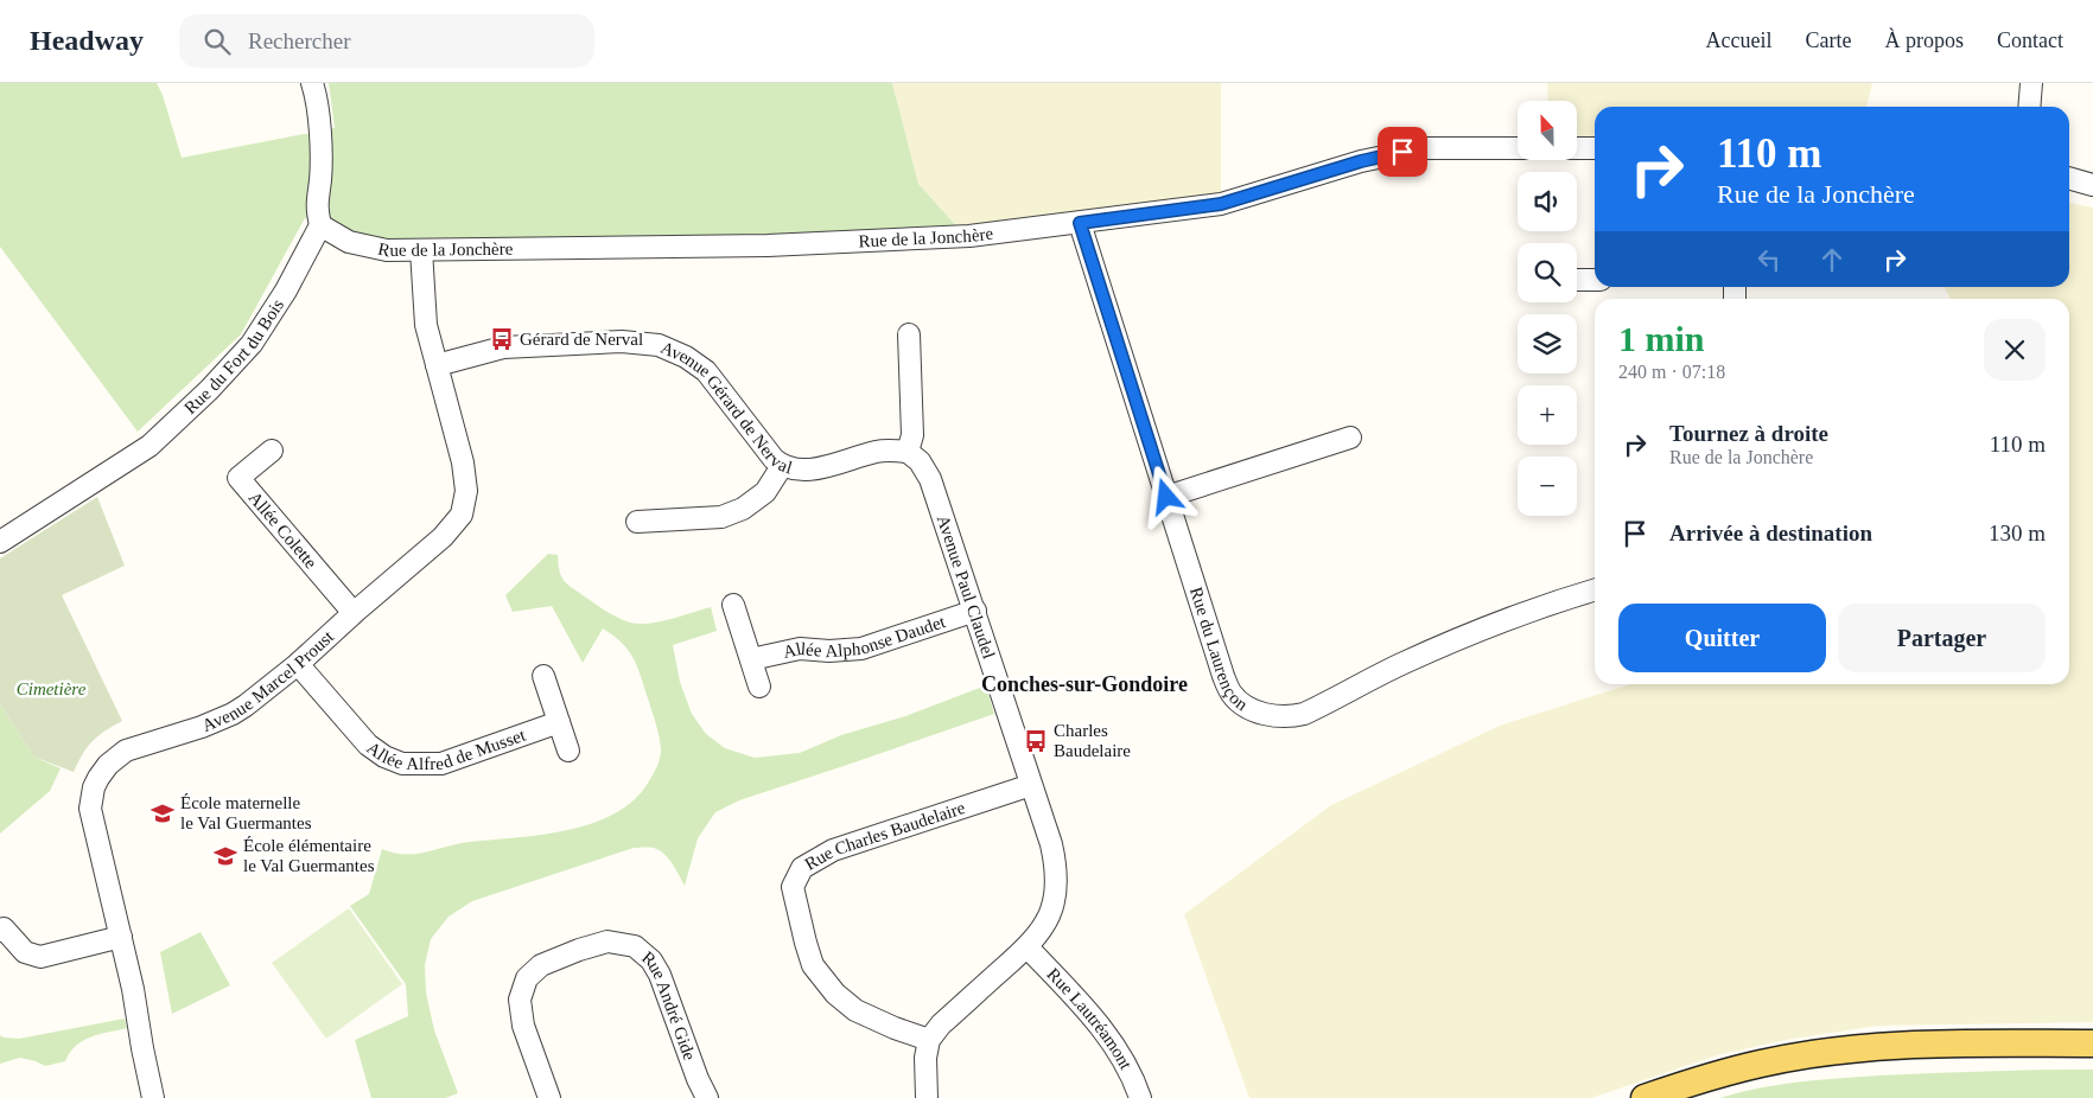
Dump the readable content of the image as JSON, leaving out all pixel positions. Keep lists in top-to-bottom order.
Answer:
{
  "streets": {
    "street": [
      "Rue de la Jonchère",
      "Rue du Fort du Bois",
      "Avenue Gérard de Nerval",
      "Allée Colette",
      "Avenue Paul Claudel",
      "Allée Alphonse Daudet",
      "Rue du Laurençon",
      "Avenue Marcel Proust",
      "Allée Alfred de Musset",
      "Rue Charles Baudelaire",
      "Rue André Gide",
      "Rue Lautréamont"
    ]
  },
  "crossings": [
    ["Rue de la Jonchère", "Rue du Fort du Bois"],
    ["Rue de la Jonchère", "Rue du Laurençon"],
    ["Rue de la Jonchère", "Avenue Marcel Proust"],
    ["Avenue Gérard de Nerval", "Avenue Paul Claudel"],
    ["Avenue Gérard de Nerval", "Avenue Marcel Proust"],
    ["Allée Colette", "Avenue Marcel Proust"],
    ["Avenue Paul Claudel", "Allée Alphonse Daudet"],
    ["Avenue Paul Claudel", "Rue Charles Baudelaire"],
    ["Avenue Paul Claudel", "Rue Lautréamont"],
    ["Avenue Marcel Proust", "Allée Alfred de Musset"]
  ],
  "districts": ["Conches-sur-Gondoire"],
  "parks": ["Cimetière"],
  "places": {
    "bus stop": ["Gérard de Nerval", "Charles Baudelaire"],
    "school or university": ["École maternelle le Val Guermantes", "École élémentaire le Val Guermantes"]
  },
  "north": "top",
  "page": {
    "header": "Headway",
    "search": "Rechercher",
    "nav": [
      "Accueil",
      "Carte",
      "À propos",
      "Contact"
    ],
    "map_buttons": ["+", "−"],
    "turn": ["110 m", "Rue de la Jonchère"],
    "heading": ["1 min", "240 m · 07:18"],
    "list": [
      {
        "name": "Tournez à droite",
        "note": "Rue de la Jonchère",
        "value": "110 m"
      },
      {
        "name": "Arrivée à destination",
        "value": "130 m"
      }
    ],
    "buttons": ["Quitter", "Partager"]
  }
}
